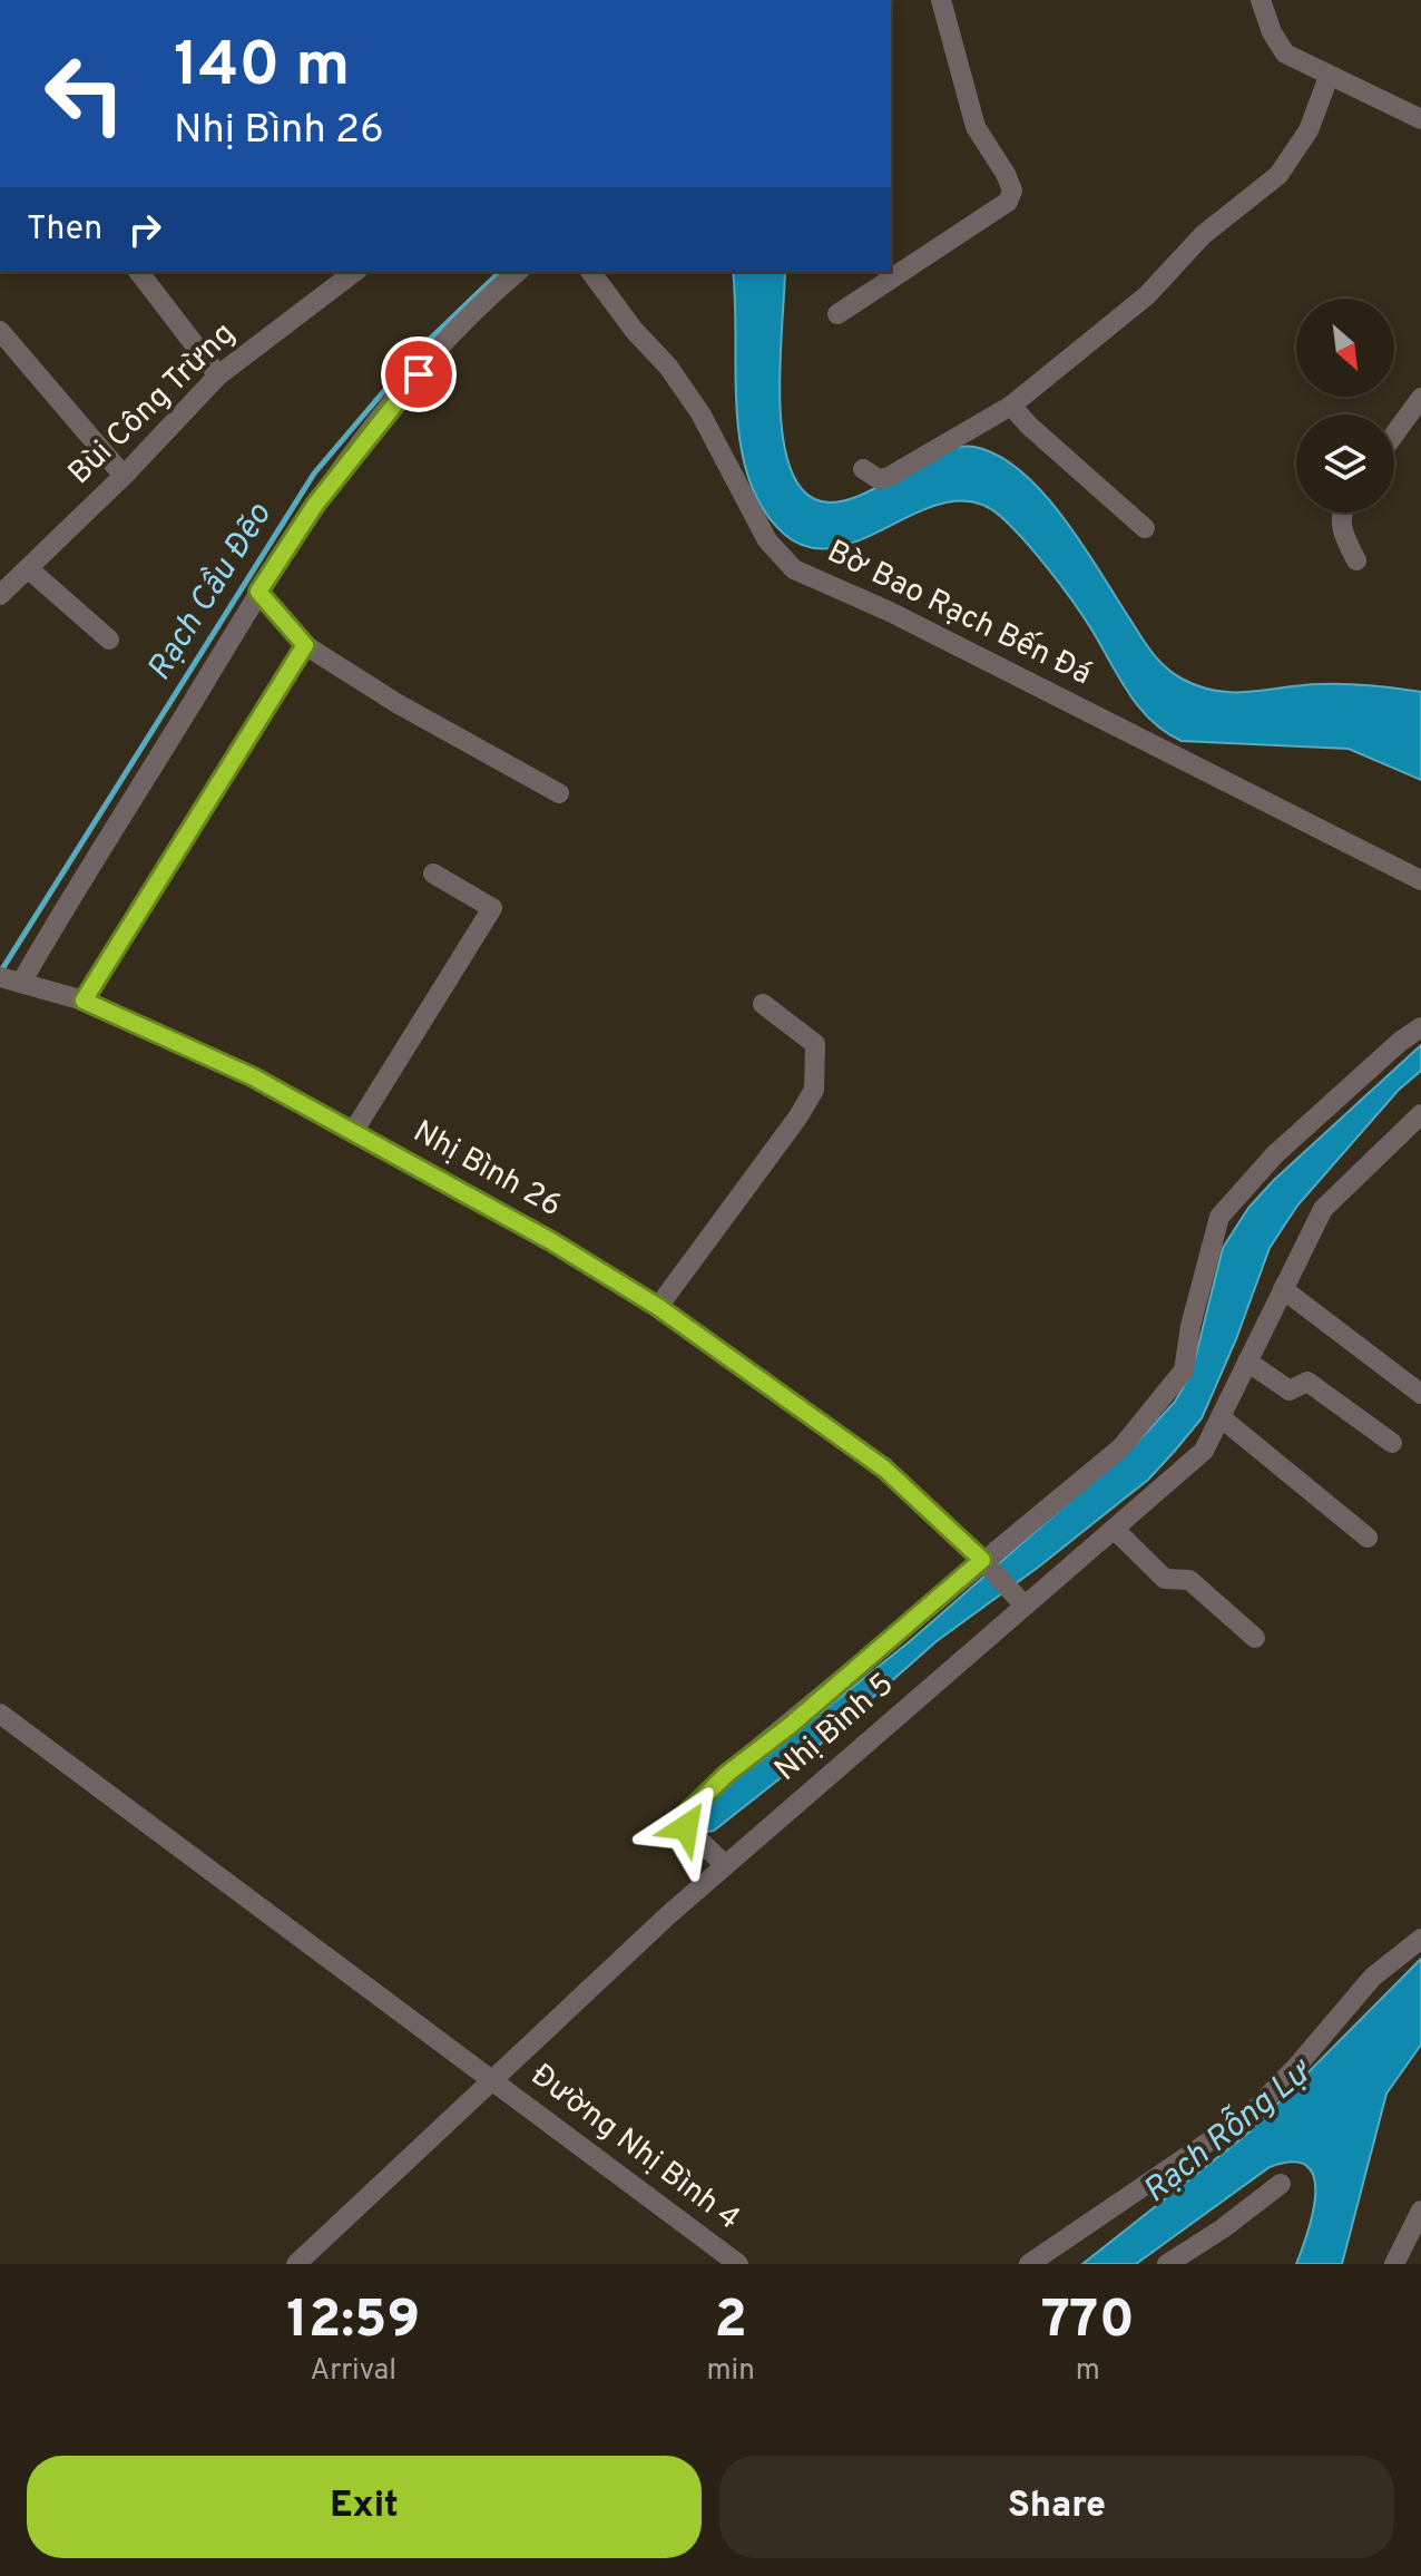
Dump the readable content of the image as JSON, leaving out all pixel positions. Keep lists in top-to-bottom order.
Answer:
{
  "streets": {
    "street": [
      "Bùi Công Trừng",
      "Bờ Bao Rạch Bến Đá",
      "Nhị Bình 26",
      "Nhị Bình 5",
      "Đường Nhị Bình 4"
    ]
  },
  "crossings": [
    ["Nhị Bình 26", "Nhị Bình 5"],
    ["Nhị Bình 5", "Đường Nhị Bình 4"]
  ],
  "water": ["Rạch Cầu Đẽo", "Rạch Rỗng Lự"],
  "north": "bottom right",
  "page": {
    "turn": ["140 m", "Nhị Bình 26"],
    "then": "Then",
    "eta": [
      "12:59",
      "Arrival",
      "2",
      "min",
      "770",
      "m"
    ],
    "buttons": ["Exit", "Share"]
  }
}
